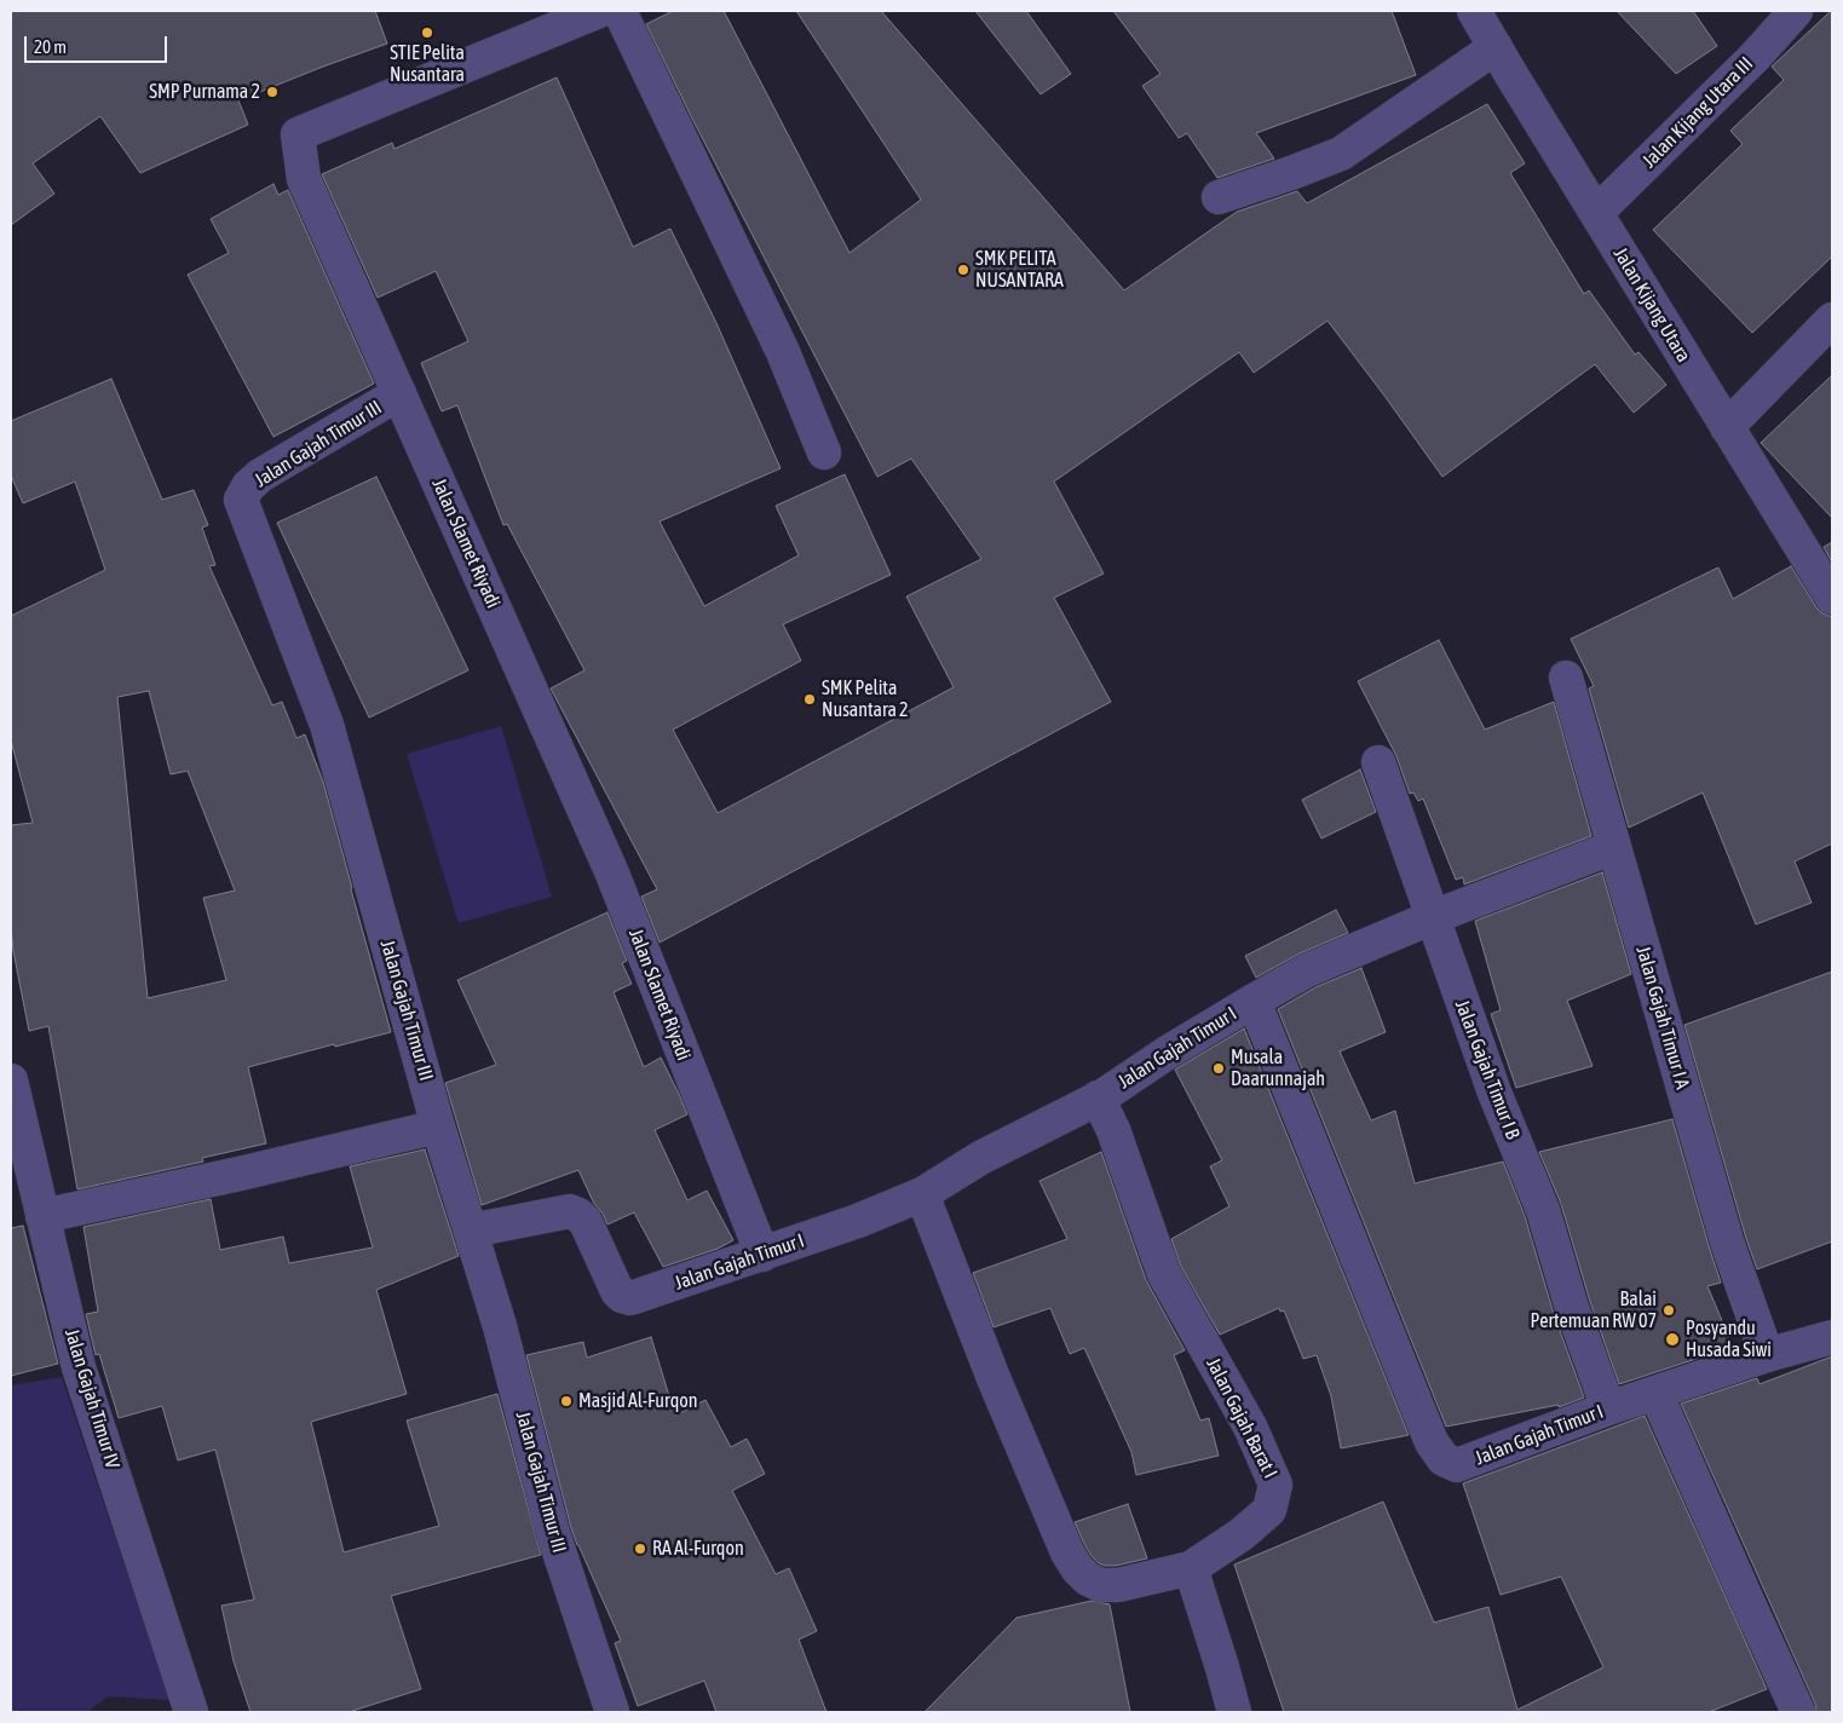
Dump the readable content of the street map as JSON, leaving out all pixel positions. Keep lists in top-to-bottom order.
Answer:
{
  "streets": {
    "street": [
      "Jalan Kijang Utara III",
      "Jalan Kijang Utara",
      "Jalan Gajah Timur III",
      "Jalan Slamet Riyadi",
      "Jalan Gajah Timur I A",
      "Jalan Gajah Timur I",
      "Jalan Gajah Timur I B",
      "Jalan Gajah Timur IV",
      "Jalan Gajah Barat I"
    ]
  },
  "crossings": [
    ["Jalan Kijang Utara III", "Jalan Kijang Utara"],
    ["Jalan Gajah Timur III", "Jalan Slamet Riyadi"],
    ["Jalan Gajah Timur III", "Jalan Gajah Timur I"],
    ["Jalan Slamet Riyadi", "Jalan Gajah Timur I"],
    ["Jalan Gajah Timur I A", "Jalan Gajah Timur I"],
    ["Jalan Gajah Timur I", "Jalan Gajah Timur I B"],
    ["Jalan Gajah Timur I", "Jalan Gajah Barat I"]
  ],
  "places": [
    "STIE Pelita Nusantara",
    "SMP Purnama 2",
    "SMK PELITA NUSANTARA",
    "SMK Pelita Nusantara 2",
    "Musala Daarunnajah",
    "Balai Pertemuan RW 07",
    "Posyandu Husada Siwi",
    "Masjid Al-Furqon",
    "RA Al-Furqon"
  ],
  "scale_bar": "20 m"
}
